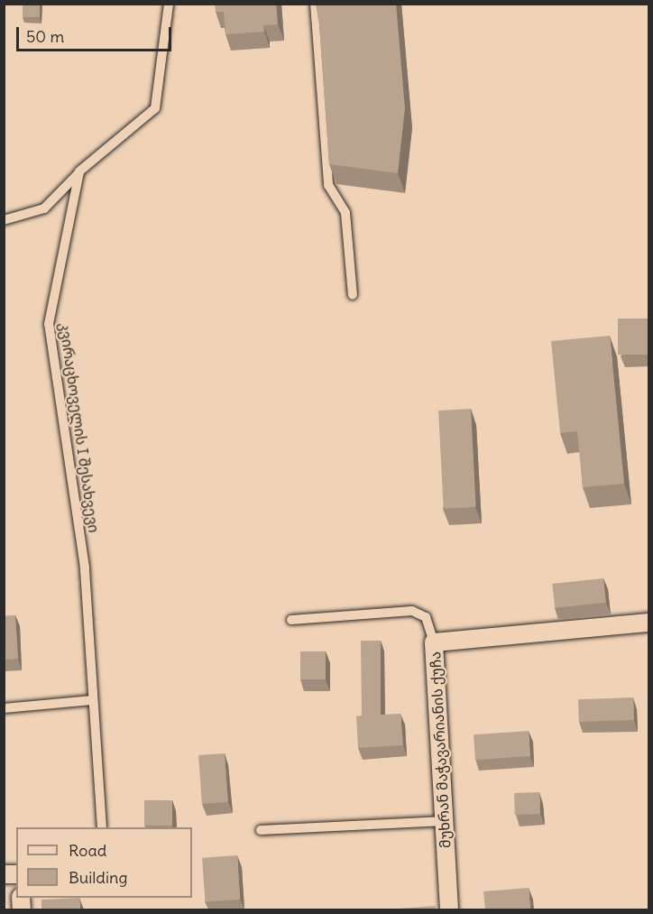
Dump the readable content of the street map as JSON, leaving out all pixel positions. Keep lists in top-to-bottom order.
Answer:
{
  "streets": {
    "street": ["მუხრან მაჭავარიანის ქუჩა"],
    "lane": ["კვირაცხოველის I შესახვევი"]
  },
  "legend": ["Road", "Building"],
  "scale_bar": "50 m"
}
